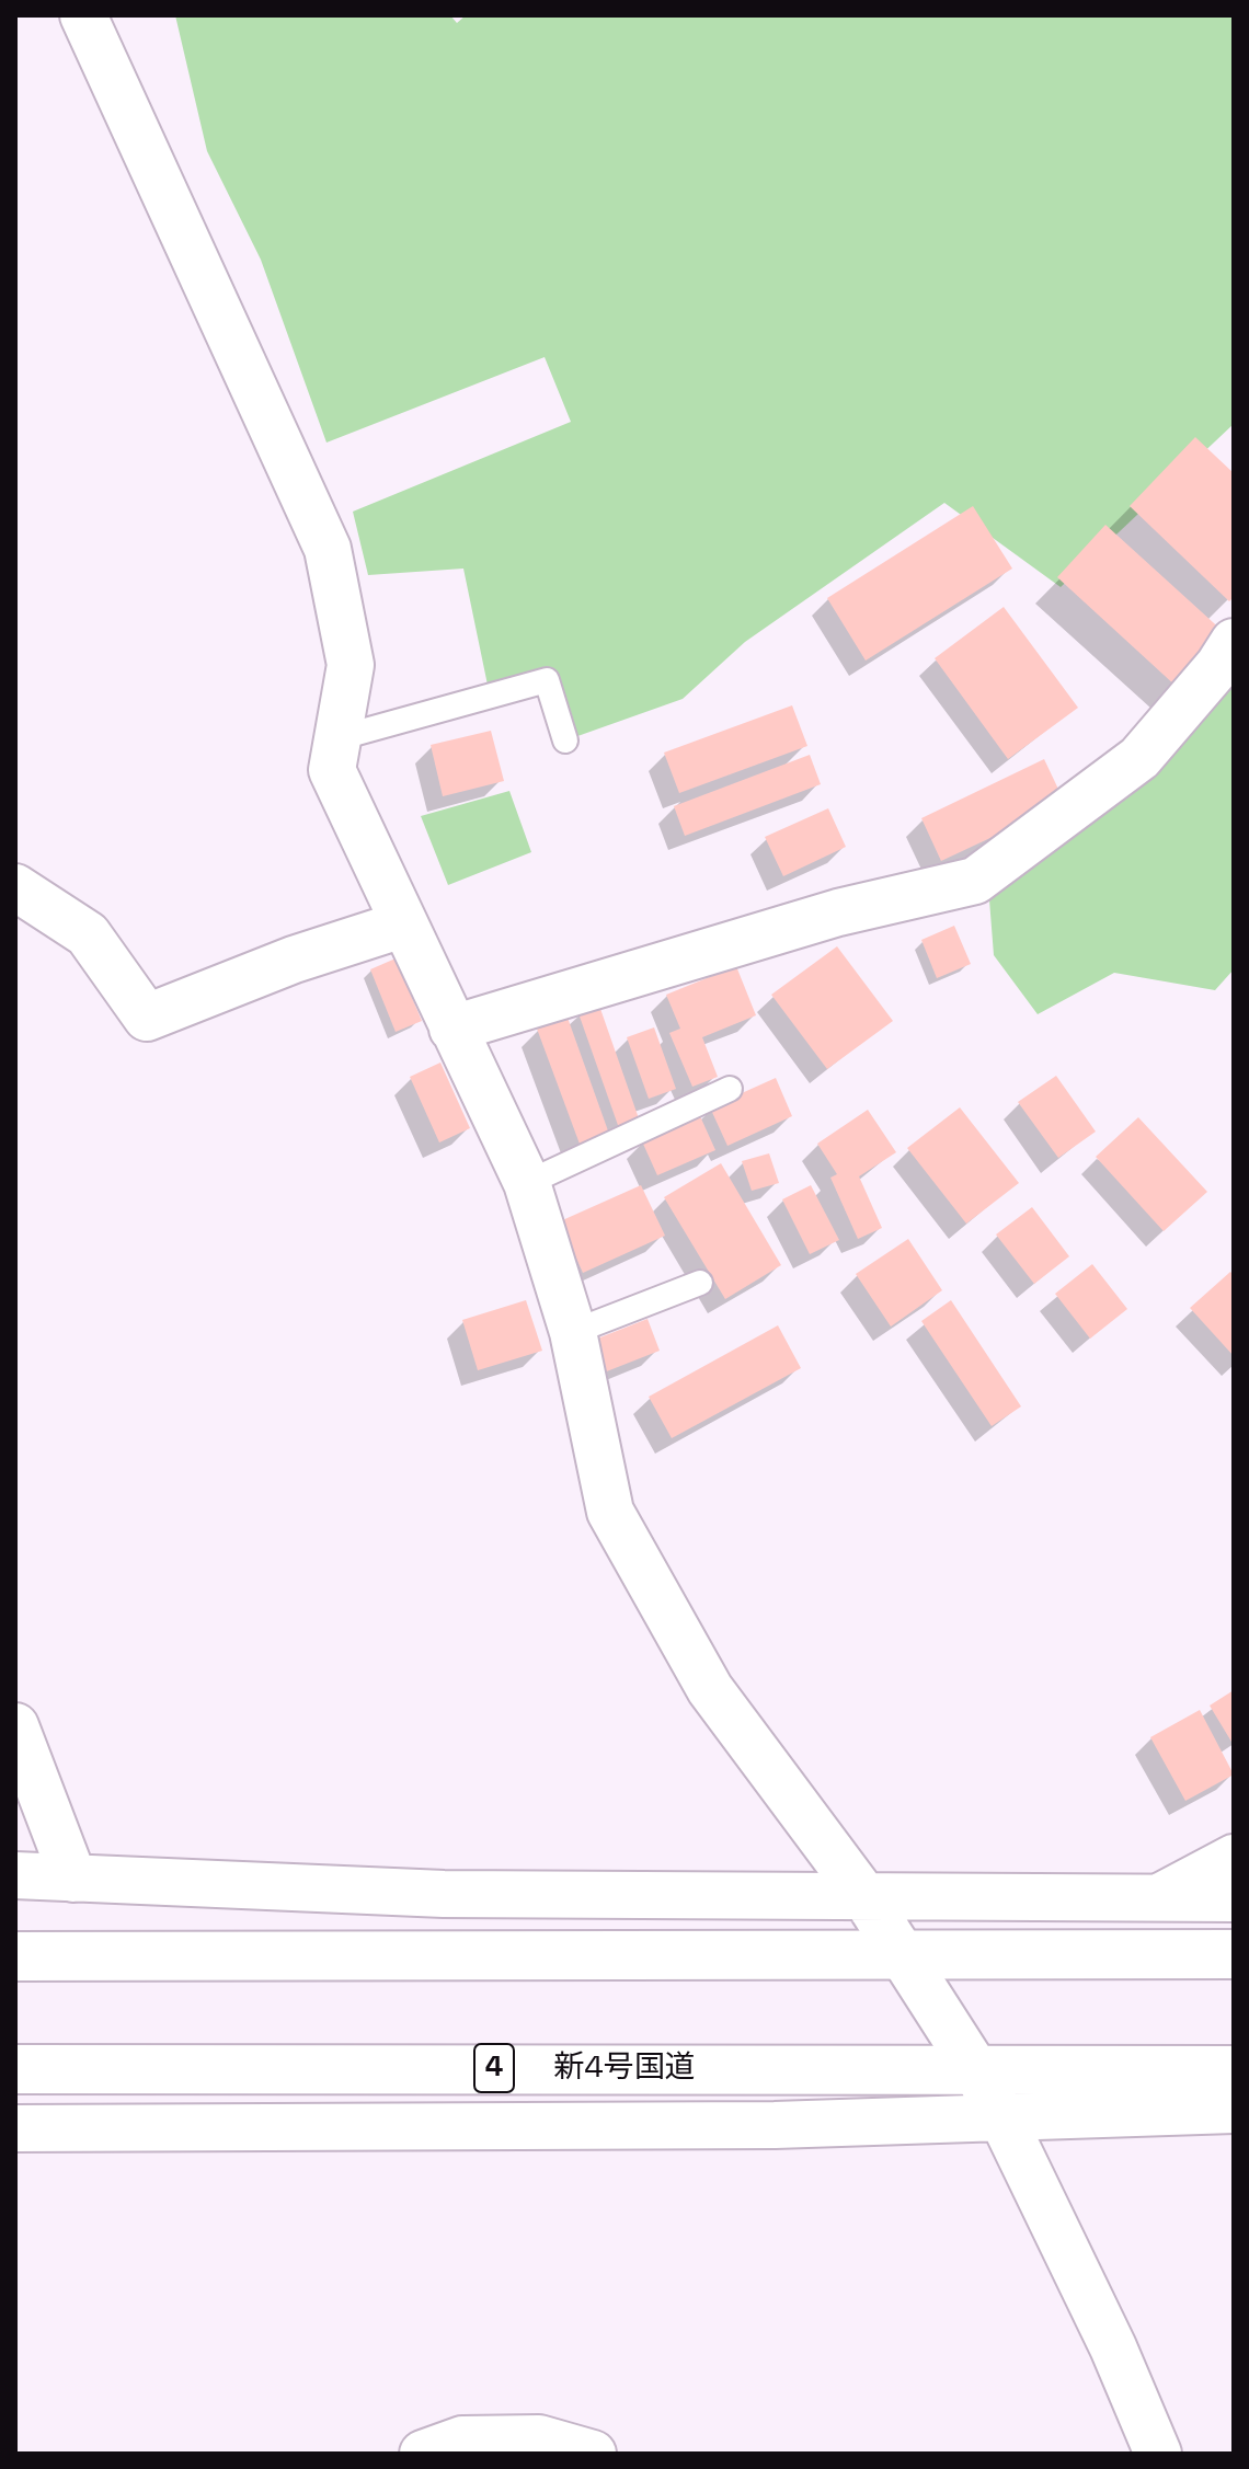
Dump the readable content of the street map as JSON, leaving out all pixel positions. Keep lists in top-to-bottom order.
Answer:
{
  "streets": {
    "highway": ["4", "新4号国道"]
  }
}
